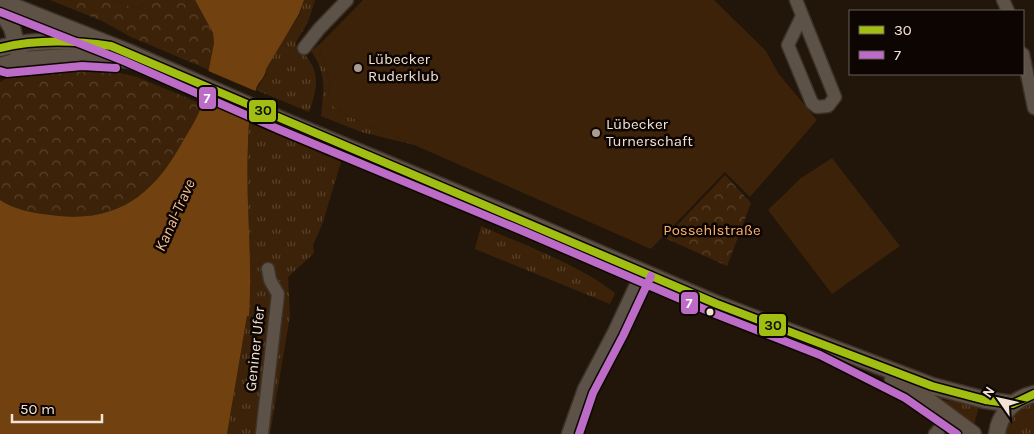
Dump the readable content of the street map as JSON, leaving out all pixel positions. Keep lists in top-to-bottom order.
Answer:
{
  "streets": {
    "street": ["Geniner Ufer"]
  },
  "water": ["Kanal-Trave"],
  "parks": ["Possehlstraße"],
  "places": ["Lübecker Ruderklub", "Lübecker Turnerschaft"],
  "lines": ["transit line 7", "transit line 30"],
  "legend": ["30", "7"],
  "scale_bar": "50 m",
  "north": "top left"
}
